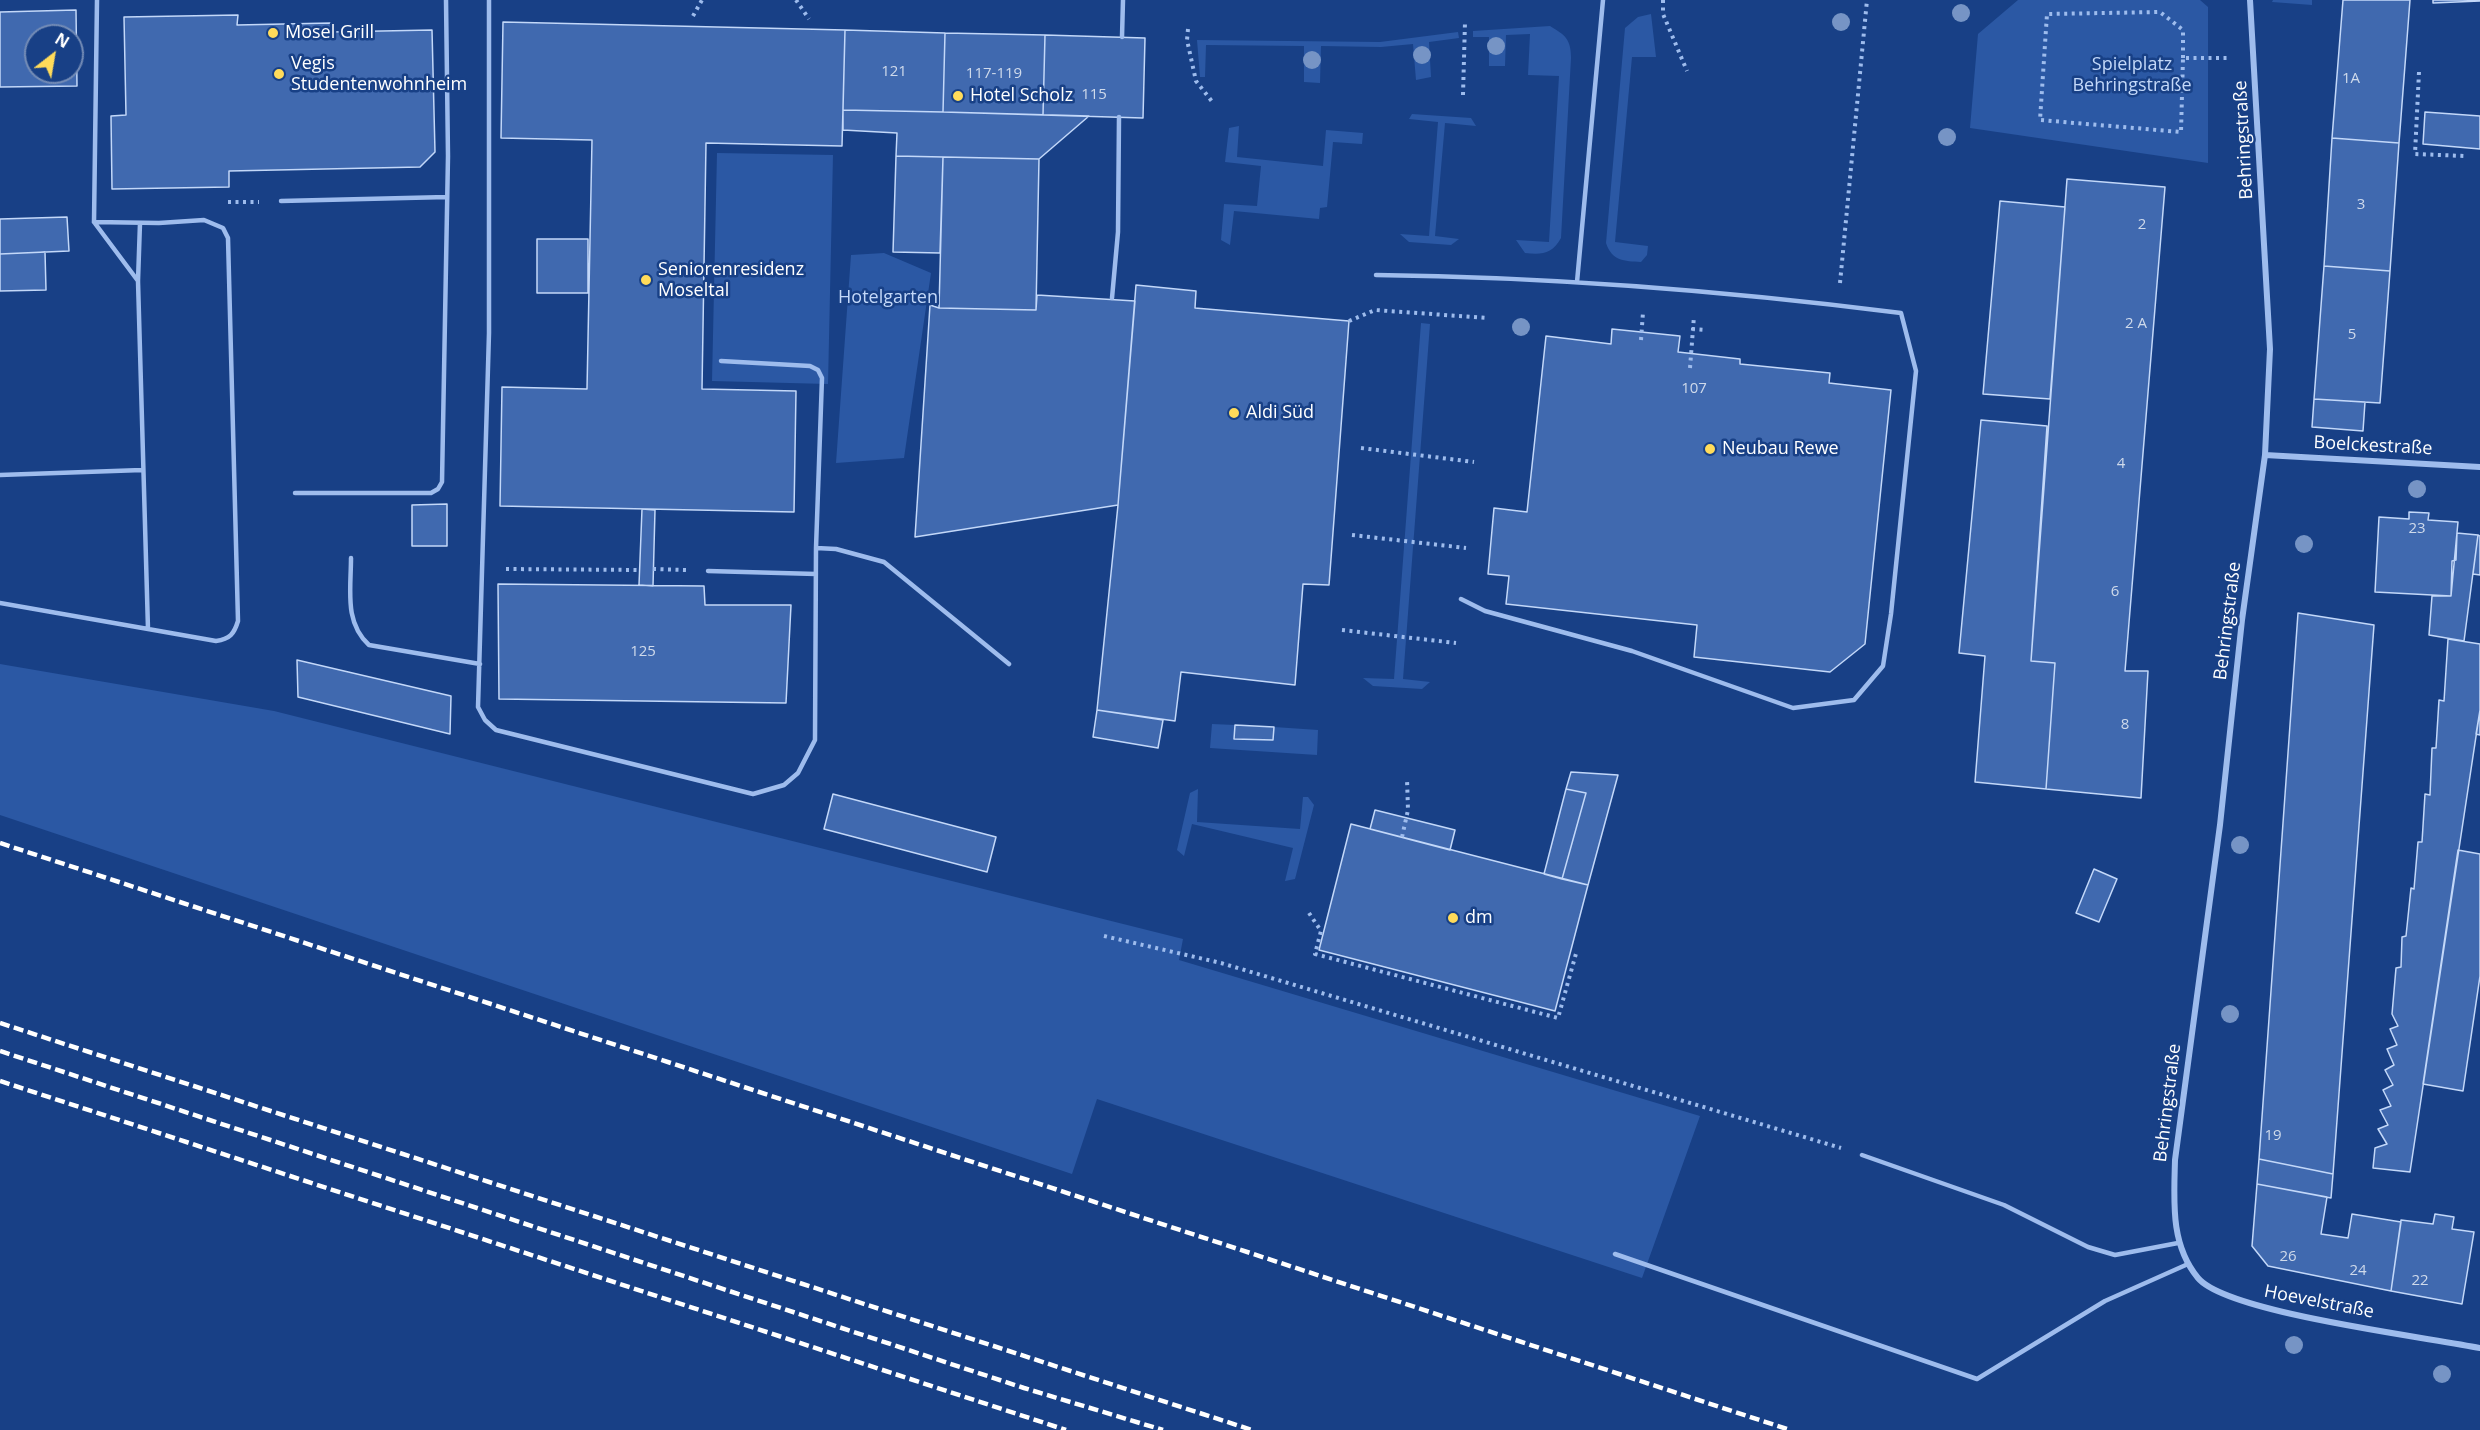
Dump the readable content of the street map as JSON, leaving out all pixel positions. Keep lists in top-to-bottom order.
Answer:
{
  "streets": {
    "street": ["Behringstraße", "Boelckestraße", "Hoevelstraße"]
  },
  "crossings": [
    ["Behringstraße", "Boelckestraße"],
    ["Behringstraße", "Hoevelstraße"]
  ],
  "parks": ["Spielplatz Behringstraße", "Hotelgarten"],
  "places": [
    "Mosel Grill",
    "Vegis Studentenwohnheim",
    "Hotel Scholz",
    "Seniorenresidenz Moseltal",
    "Aldi Süd",
    "Neubau Rewe",
    "dm"
  ],
  "house_numbers": [
    "121",
    "117-119",
    "1A",
    "115",
    "3",
    "2",
    "2 A",
    "5",
    "107",
    "4",
    "23",
    "6",
    "125",
    "8",
    "19",
    "26",
    "24",
    "22"
  ],
  "north": "top right"
}
